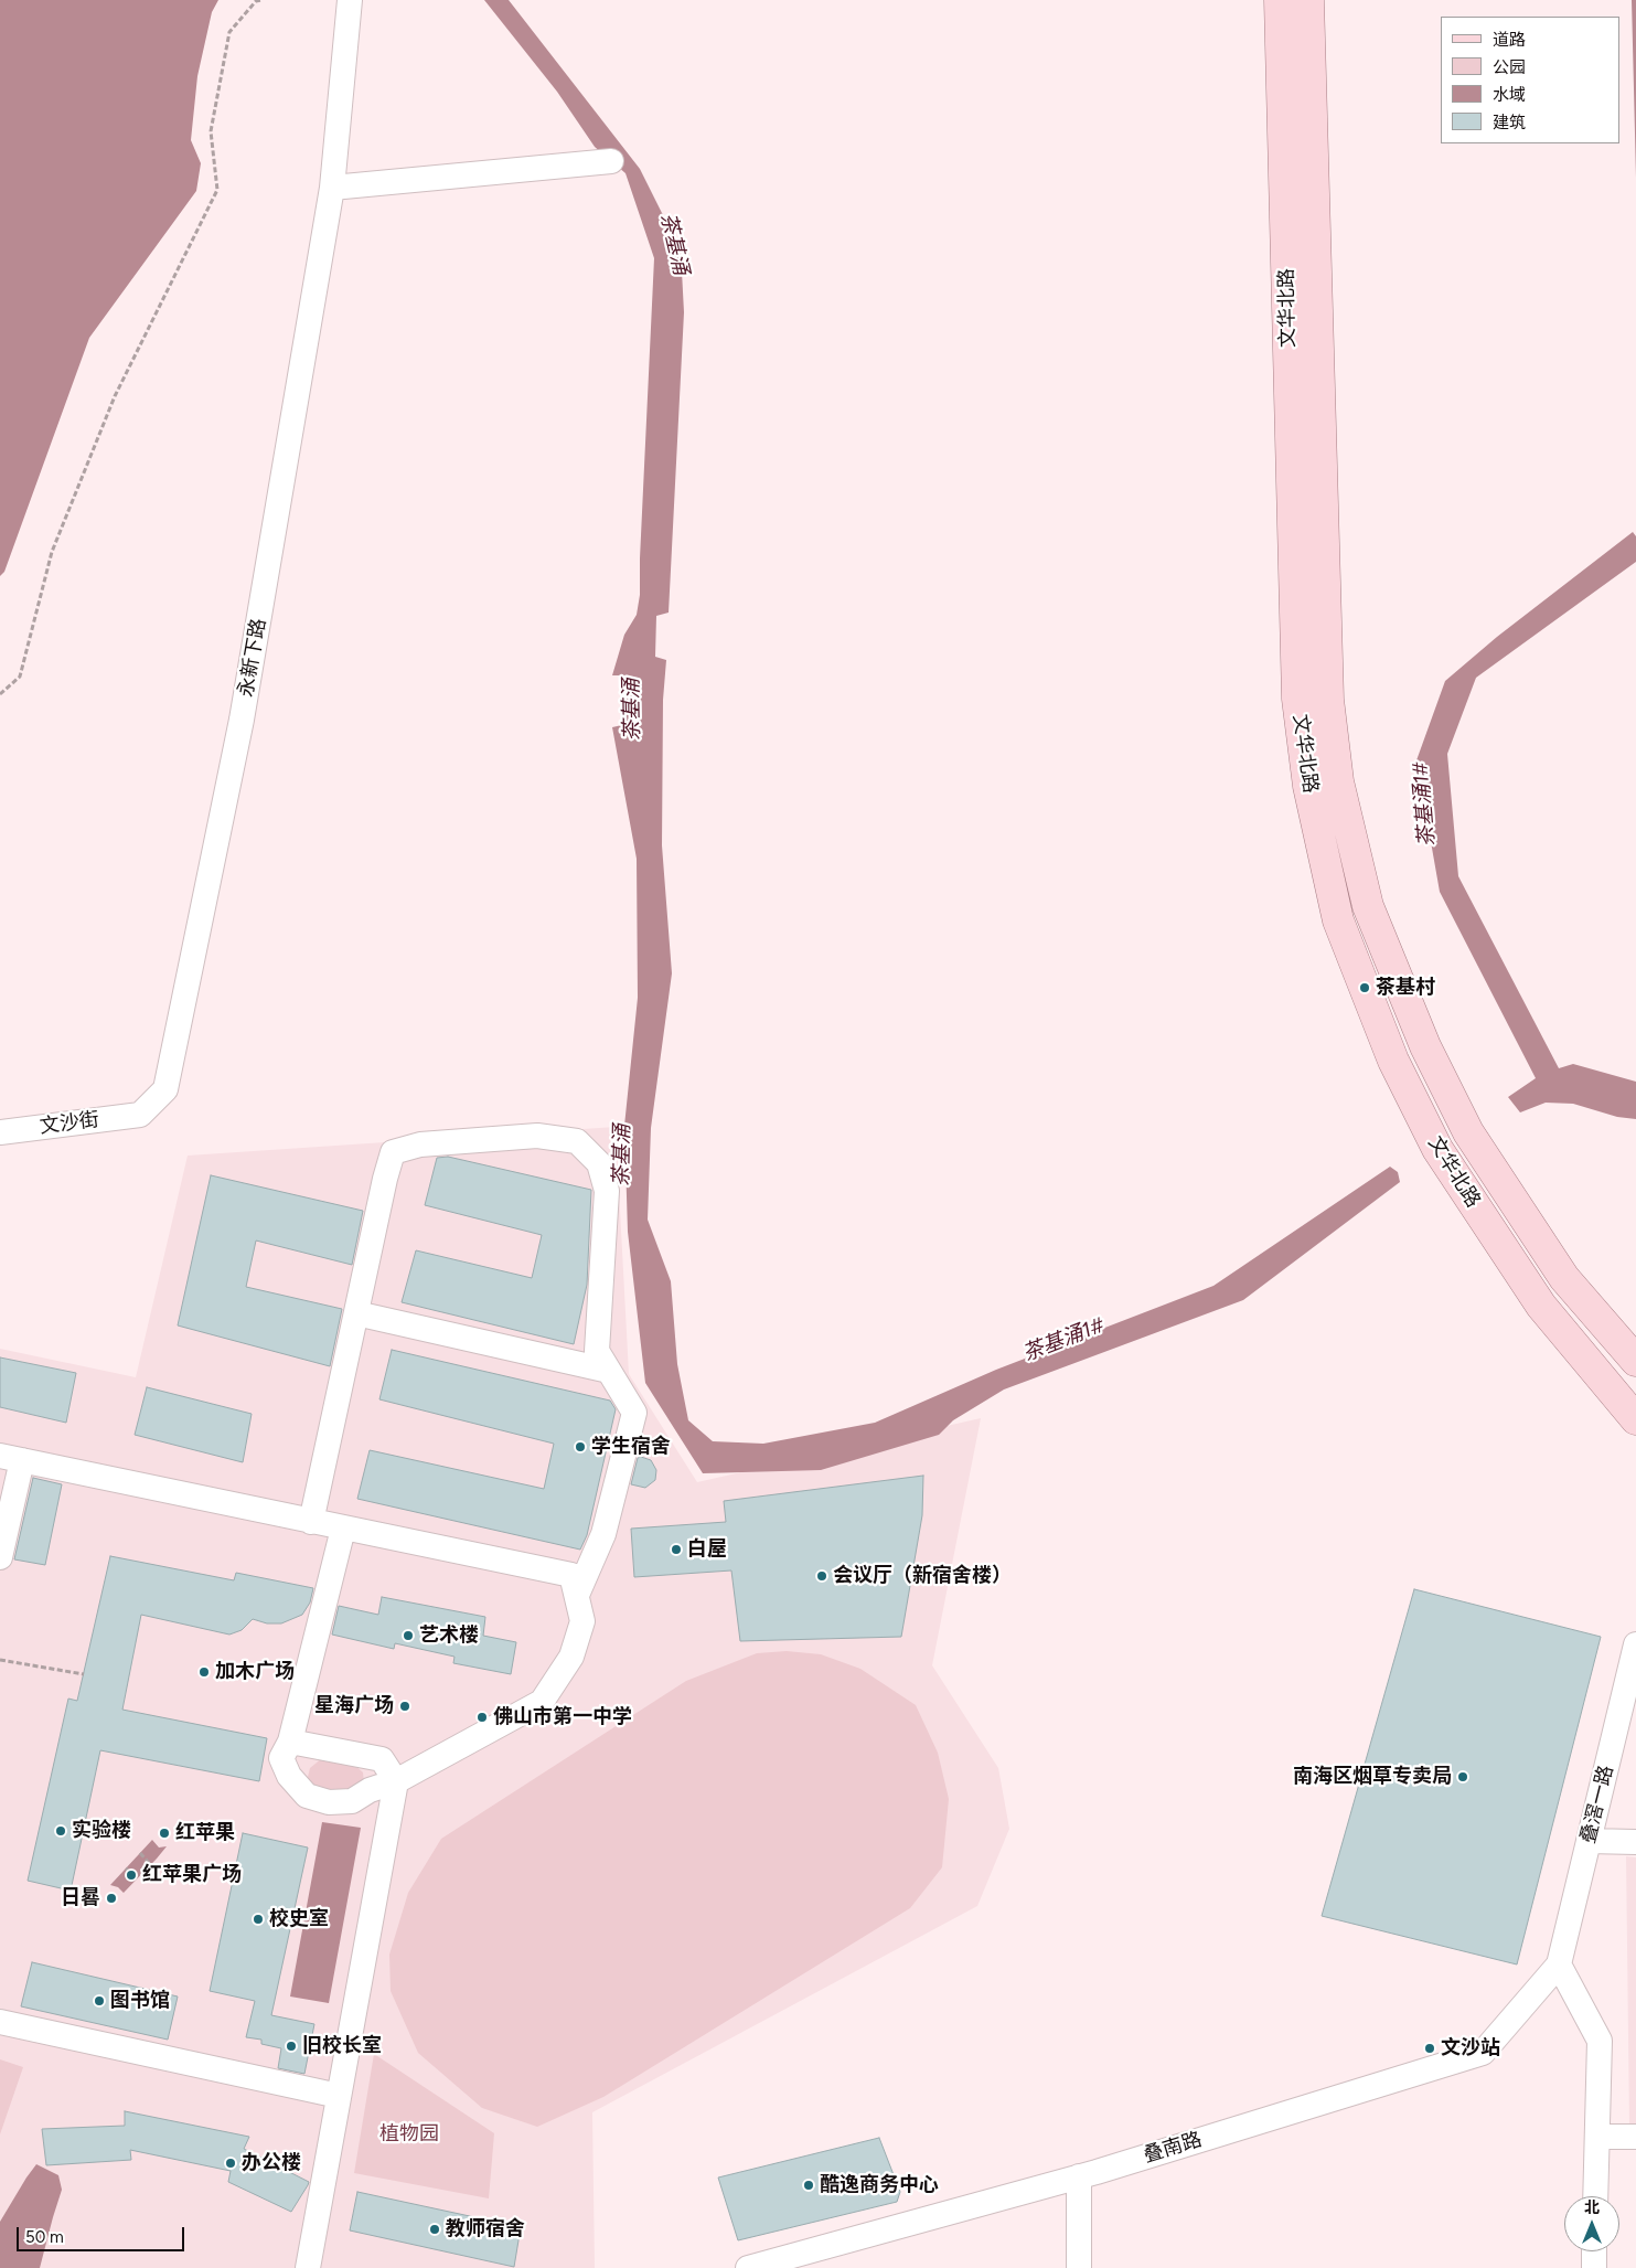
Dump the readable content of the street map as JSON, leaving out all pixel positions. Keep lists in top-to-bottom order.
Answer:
{
  "streets": {
    "main road": ["文华北路"],
    "street": [
      "永新下路",
      "文沙街",
      "叠滘一路",
      "叠南路"
    ]
  },
  "crossings": [
    ["永新下路", "文沙街"],
    ["叠滘一路", "叠南路"]
  ],
  "water": ["茶基涌", "茶基涌1#"],
  "parks": ["植物园"],
  "places": [
    "茶基村",
    "学生宿舍",
    "白屋",
    "会议厅（新宿舍楼）",
    "艺术楼",
    "加木广场",
    "星海广场",
    "佛山市第一中学",
    "南海区烟草专卖局",
    "实验楼",
    "红苹果",
    "红苹果广场",
    "日晷",
    "校史室",
    "图书馆",
    "旧校长室",
    "文沙站",
    "办公楼",
    "酷逸商务中心",
    "教师宿舍"
  ],
  "legend": [
    "道路",
    "公园",
    "水域",
    "建筑"
  ],
  "scale_bar": "50 m",
  "north": "top"
}
